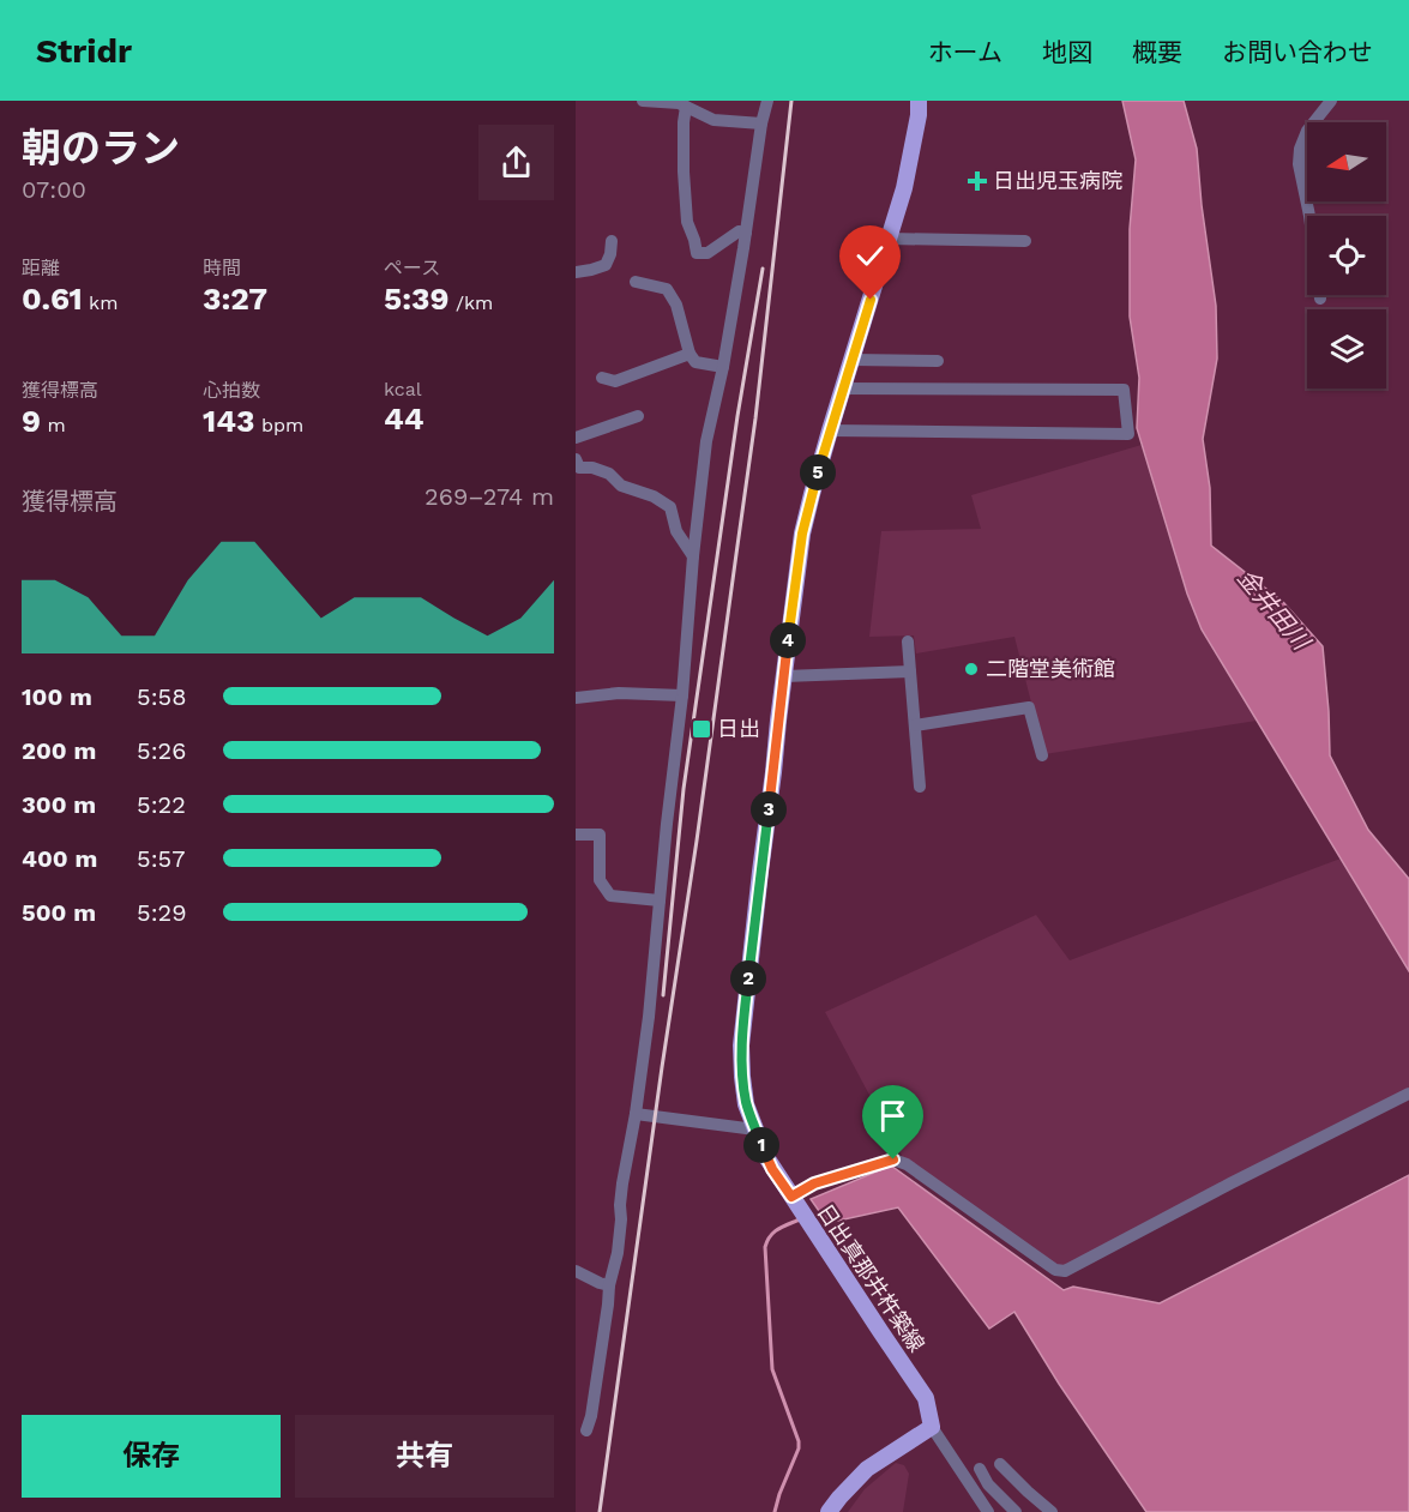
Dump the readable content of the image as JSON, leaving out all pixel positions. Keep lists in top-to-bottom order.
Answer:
{
  "streets": {
    "main road": ["日出真那井杵築線"]
  },
  "water": ["金井田川"],
  "places": {
    "health": ["日出児玉病院"],
    "other": ["二階堂美術館"],
    "transit": ["日出"]
  },
  "north": "left",
  "page": {
    "header": "Stridr",
    "nav": [
      "ホーム",
      "地図",
      "概要",
      "お問い合わせ"
    ],
    "heading": ["朝のラン", "07:00"],
    "stats": [
      ["距離", "0.61 km"],
      ["時間", "3:27"],
      ["ペース", "5:39 /km"],
      ["獲得標高", "9 m"],
      ["心拍数", "143 bpm"],
      ["kcal", "44"]
    ],
    "pins": [
      "5",
      "4",
      "3",
      "2",
      "1"
    ],
    "chart": ["獲得標高", "269–274 m"],
    "list": [
      {
        "name": "100 m",
        "note": "5:58"
      },
      {
        "name": "200 m",
        "note": "5:26"
      },
      {
        "name": "300 m",
        "note": "5:22"
      },
      {
        "name": "400 m",
        "note": "5:57"
      },
      {
        "name": "500 m",
        "note": "5:29"
      }
    ],
    "buttons": ["保存", "共有"]
  }
}
